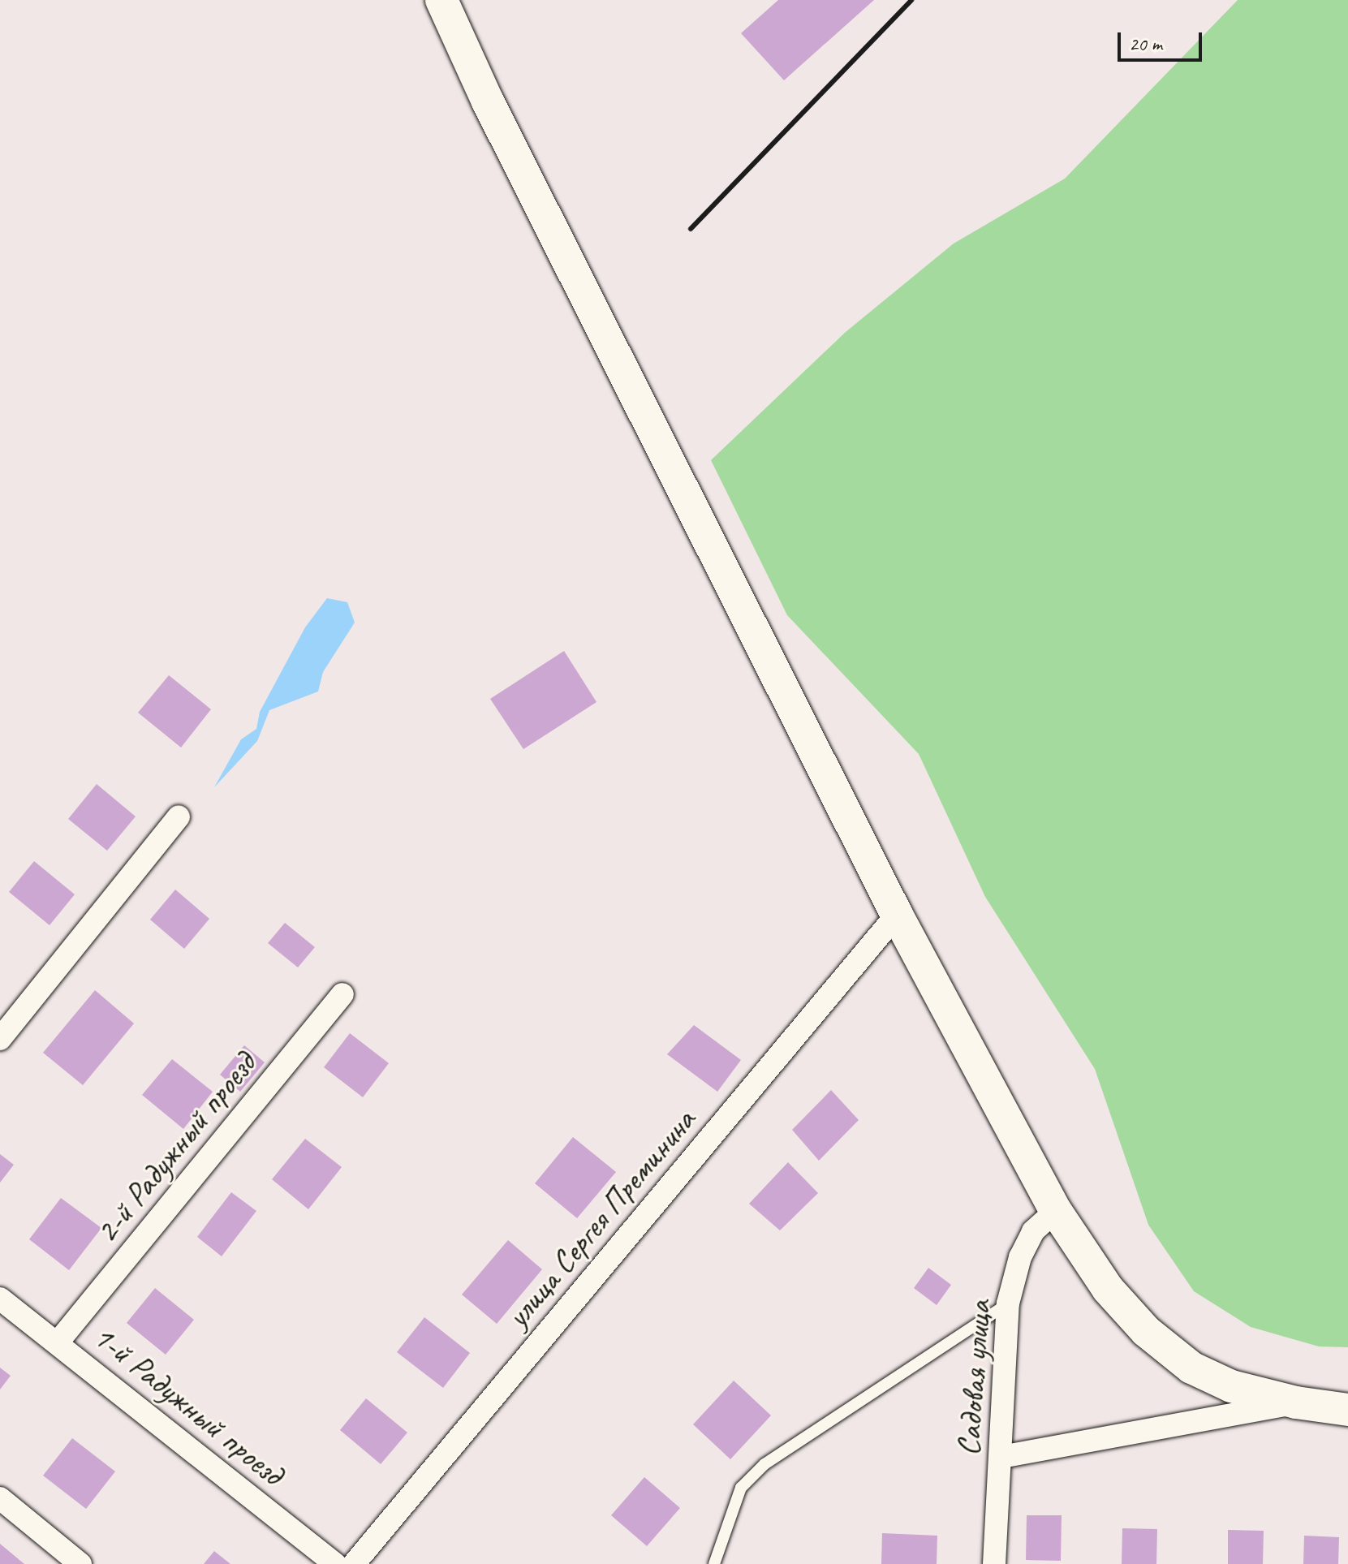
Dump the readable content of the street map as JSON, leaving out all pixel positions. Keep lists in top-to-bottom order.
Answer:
{
  "streets": {
    "street": [
      "2-й Радужный проезд",
      "улица Сергея Преминина",
      "Садовая улица",
      "1-й Радужный проезд"
    ]
  },
  "crossings": [
    ["2-й Радужный проезд", "1-й Радужный проезд"]
  ],
  "scale_bar": "20 m"
}
